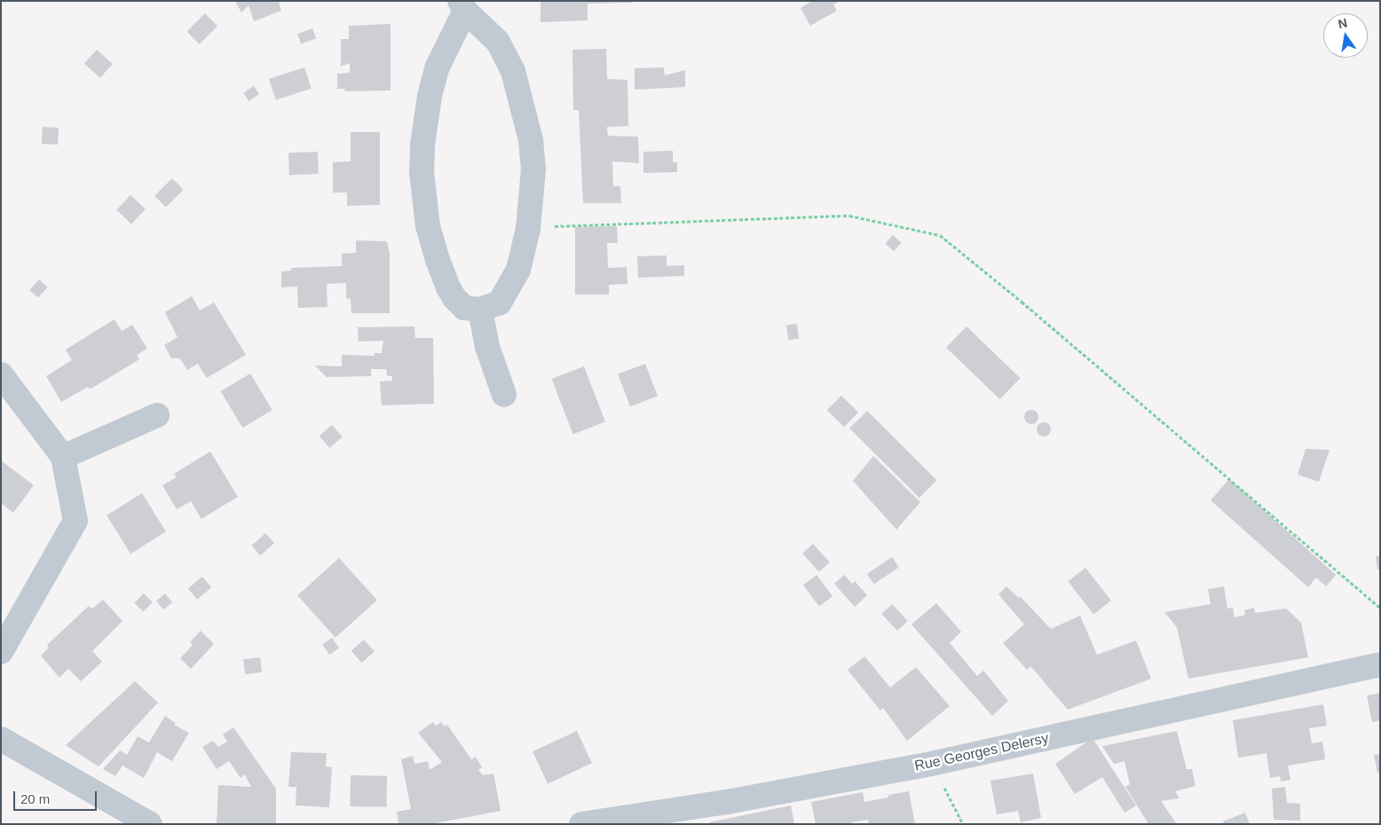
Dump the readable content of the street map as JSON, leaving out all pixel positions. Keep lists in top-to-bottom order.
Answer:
{
  "streets": {
    "street": ["Rue Georges Delersy"]
  },
  "scale_bar": "20 m",
  "north": "top"
}
